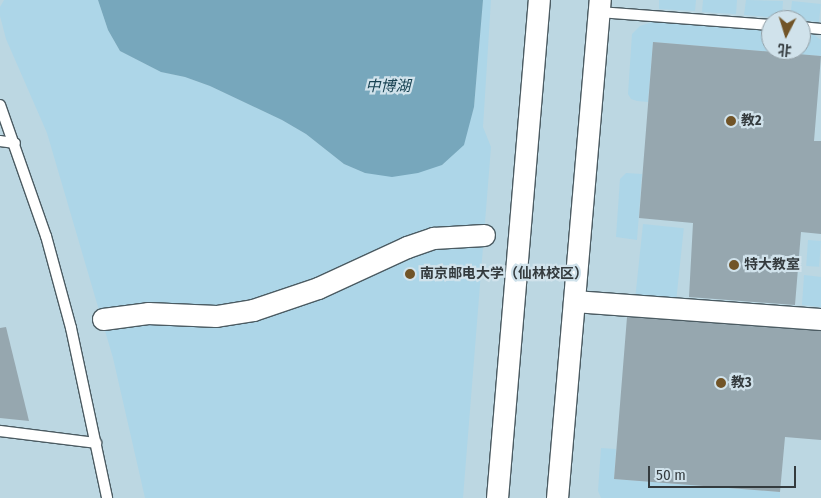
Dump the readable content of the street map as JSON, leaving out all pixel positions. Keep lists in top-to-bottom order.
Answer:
{
  "water": ["中博湖"],
  "places": [
    "教2",
    "特大教室",
    "南京邮电大学（仙林校区）",
    "教3"
  ],
  "scale_bar": "50 m",
  "north": "bottom"
}
